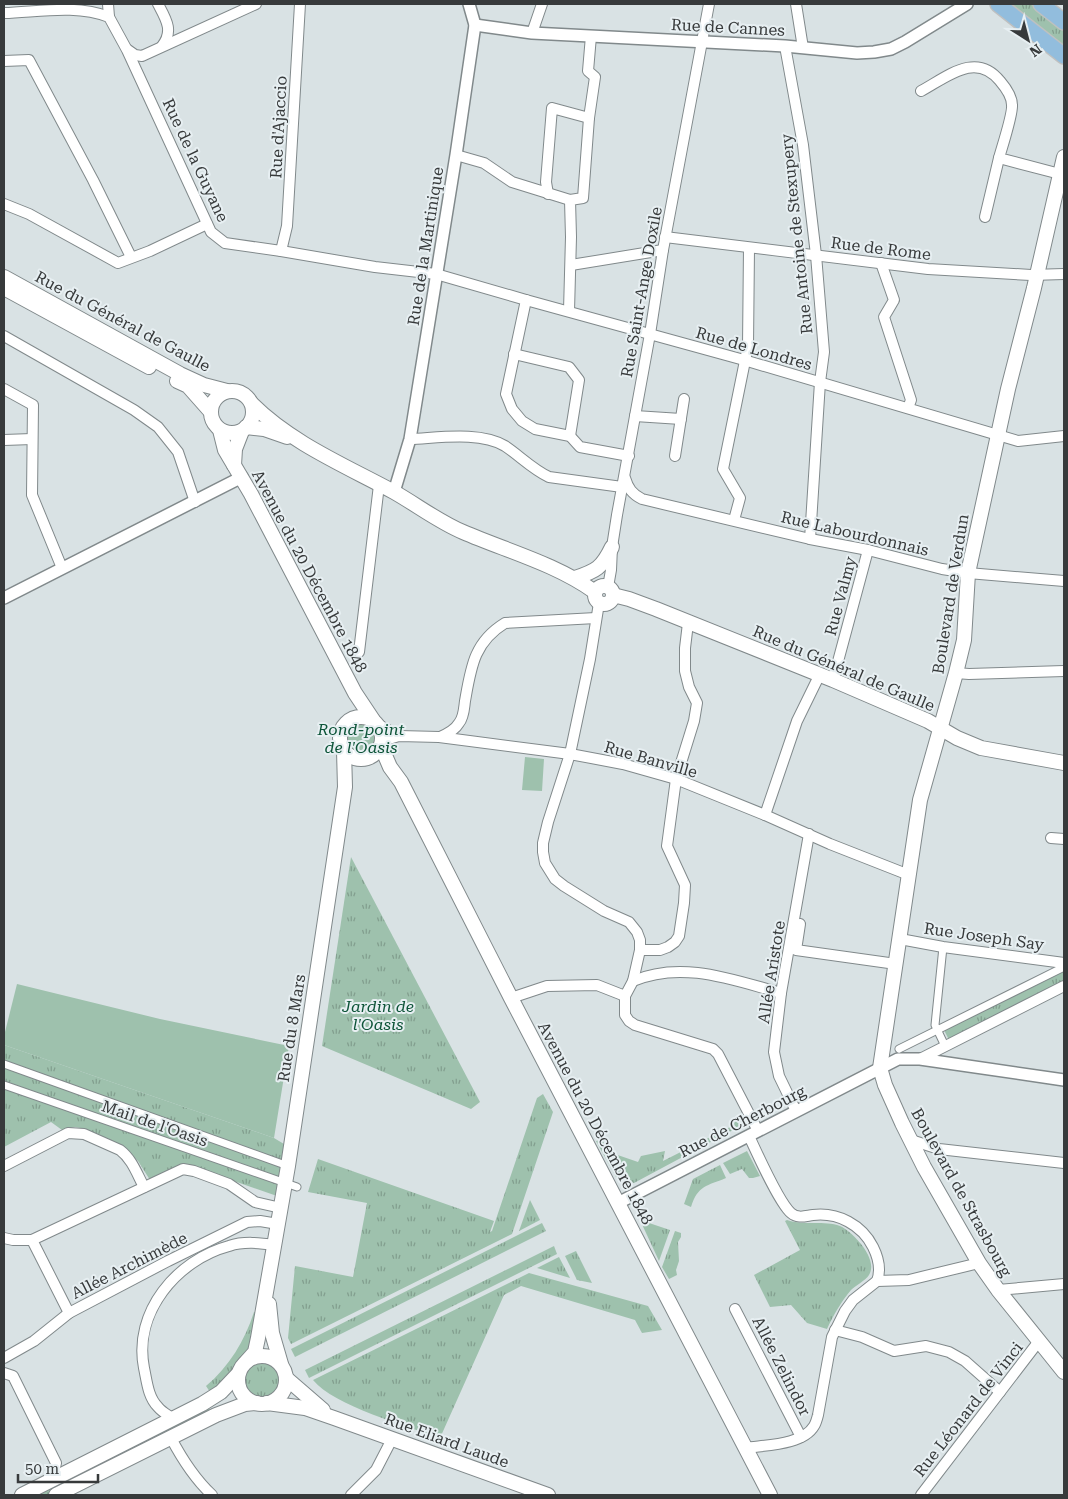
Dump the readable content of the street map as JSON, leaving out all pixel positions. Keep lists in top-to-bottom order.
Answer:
{
  "streets": {
    "main road": [
      "Rue du Général de Gaulle",
      "Avenue du 20 Décembre 1848",
      "Boulevard de Verdun",
      "Rue du 8 Mars",
      "Boulevard de Strasbourg",
      "Rue Eliard Laude"
    ],
    "street": [
      "Rue de Cannes",
      "Rue d'Ajaccio",
      "Rue de la Guyane",
      "Rue Antoine de Stexupery",
      "Rue de la Martinique",
      "Rue de Rome",
      "Rue Saint-Ange Doxile",
      "Rue de Londres",
      "Rue Labourdonnais",
      "Rue Valmy",
      "Rue Banville",
      "Rue Joseph Say",
      "Allée Aristote",
      "Rue de Cherbourg",
      "Mail de l'Oasis",
      "Allée Archimède",
      "Allée Zelindor",
      "Rue Léonard de Vinci"
    ]
  },
  "crossings": [
    ["Rue de Cannes", "Rue Antoine de Stexupery"],
    ["Rue de Cannes", "Rue de la Martinique"],
    ["Rue de Cannes", "Rue Saint-Ange Doxile"],
    ["Rue d'Ajaccio", "Rue de la Guyane"],
    ["Rue de la Guyane", "Rue de la Martinique"],
    ["Rue de la Guyane", "Rue de Londres"],
    ["Rue Antoine de Stexupery", "Rue de Rome"],
    ["Rue Antoine de Stexupery", "Rue de Londres"],
    ["Rue Antoine de Stexupery", "Rue Labourdonnais"],
    ["Rue de la Martinique", "Rue du Général de Gaulle"],
    ["Rue de la Martinique", "Rue de Londres"],
    ["Rue de Rome", "Rue Saint-Ange Doxile"],
    ["Rue de Rome", "Boulevard de Verdun"],
    ["Rue Saint-Ange Doxile", "Rue du Général de Gaulle"],
    ["Rue Saint-Ange Doxile", "Rue de Londres"],
    ["Rue Saint-Ange Doxile", "Rue Banville"],
    ["Rue du Général de Gaulle", "Avenue du 20 Décembre 1848"],
    ["Rue du Général de Gaulle", "Boulevard de Verdun"],
    ["Rue du Général de Gaulle", "Rue Valmy"],
    ["Rue de Londres", "Boulevard de Verdun"],
    ["Rue Labourdonnais", "Boulevard de Verdun"],
    ["Rue Labourdonnais", "Rue Valmy"],
    ["Avenue du 20 Décembre 1848", "Rue Banville"],
    ["Avenue du 20 Décembre 1848", "Rue du 8 Mars"],
    ["Avenue du 20 Décembre 1848", "Rue de Cherbourg"],
    ["Boulevard de Verdun", "Rue Banville"],
    ["Boulevard de Verdun", "Rue Joseph Say"],
    ["Boulevard de Verdun", "Rue de Cherbourg"],
    ["Boulevard de Verdun", "Boulevard de Strasbourg"],
    ["Rue Banville", "Allée Aristote"],
    ["Rue Banville", "Rue du 8 Mars"],
    ["Allée Aristote", "Rue de Cherbourg"],
    ["Rue du 8 Mars", "Mail de l'Oasis"],
    ["Rue du 8 Mars", "Allée Archimède"],
    ["Rue du 8 Mars", "Rue Eliard Laude"],
    ["Rue de Cherbourg", "Boulevard de Strasbourg"],
    ["Boulevard de Strasbourg", "Rue Léonard de Vinci"]
  ],
  "parks": ["Rond-point de l'Oasis", "Jardin de l'Oasis"],
  "scale_bar": "50 m",
  "north": "bottom right"
}
